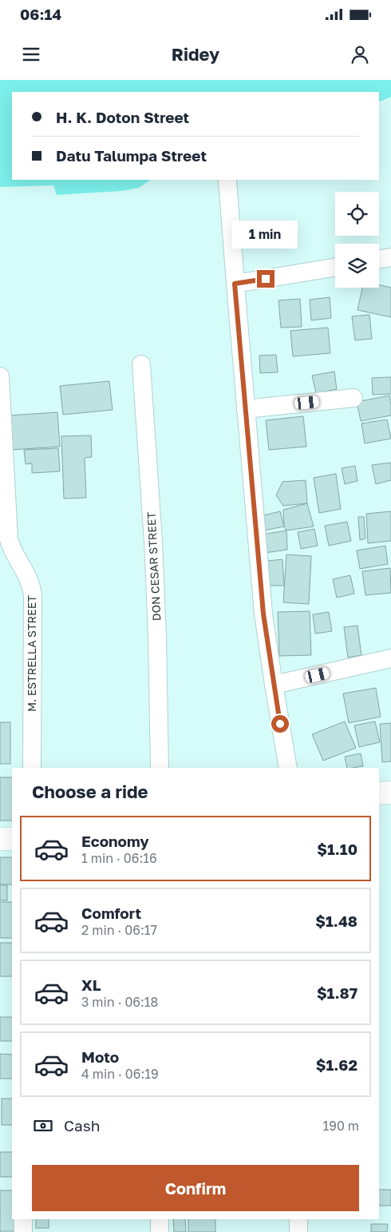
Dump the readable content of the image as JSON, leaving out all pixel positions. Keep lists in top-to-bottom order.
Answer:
{
  "streets": {
    "street": ["DON CESAR STREET", "M. ESTRELLA STREET"]
  },
  "page": {
    "status": "06:14",
    "header": "Ridey",
    "banner": ["H. K. Doton Street", "Datu Talumpa Street"],
    "bubble": "1 min",
    "heading": "Choose a ride",
    "list": [
      {
        "name": "Economy",
        "note": "1 min · 06:16",
        "value": "$1.10"
      },
      {
        "name": "Comfort",
        "note": "2 min · 06:17",
        "value": "$1.48"
      },
      {
        "name": "XL",
        "note": "3 min · 06:18",
        "value": "$1.87"
      },
      {
        "name": "Moto",
        "note": "4 min · 06:19",
        "value": "$1.62"
      }
    ],
    "pay": ["Cash", "190 m"],
    "buttons": "Confirm"
  }
}
